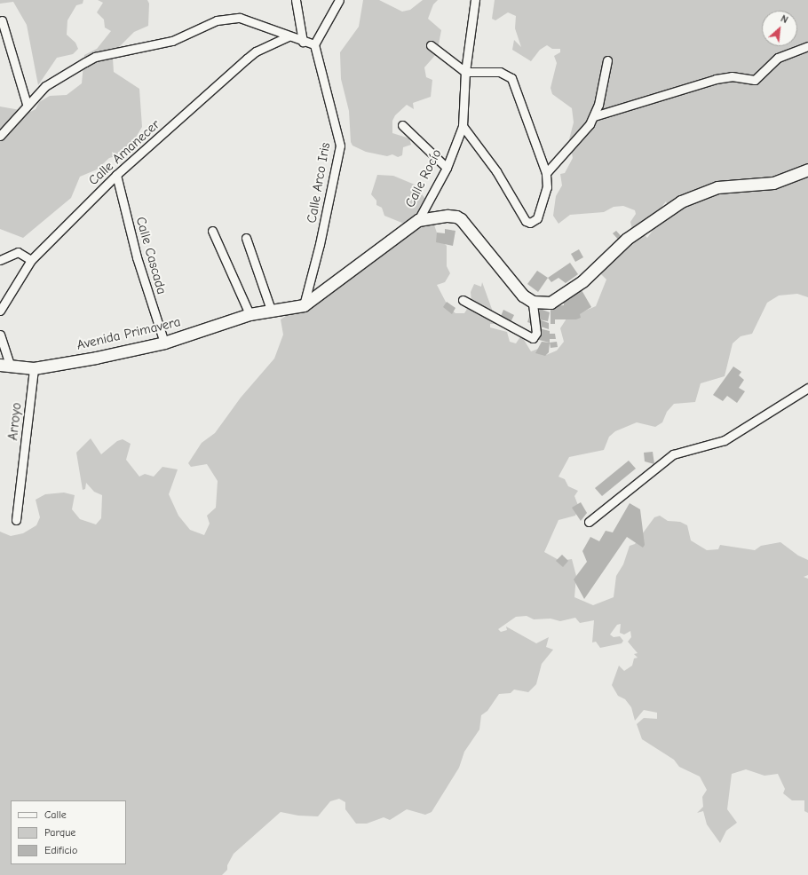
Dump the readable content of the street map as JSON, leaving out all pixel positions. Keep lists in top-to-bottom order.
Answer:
{
  "streets": {
    "street": [
      "Calle Amanecer",
      "Calle Rocío",
      "Calle Arco Iris",
      "Calle Cascada",
      "Avenida Primavera",
      "Arroyo"
    ]
  },
  "crossings": [
    ["Calle Amanecer", "Calle Cascada"],
    ["Calle Rocío", "Calle Arco Iris"],
    ["Calle Rocío", "Avenida Primavera"],
    ["Calle Arco Iris", "Avenida Primavera"],
    ["Calle Cascada", "Avenida Primavera"],
    ["Avenida Primavera", "Arroyo"]
  ],
  "legend": ["Calle", "Parque", "Edificio"],
  "north": "top right"
}
